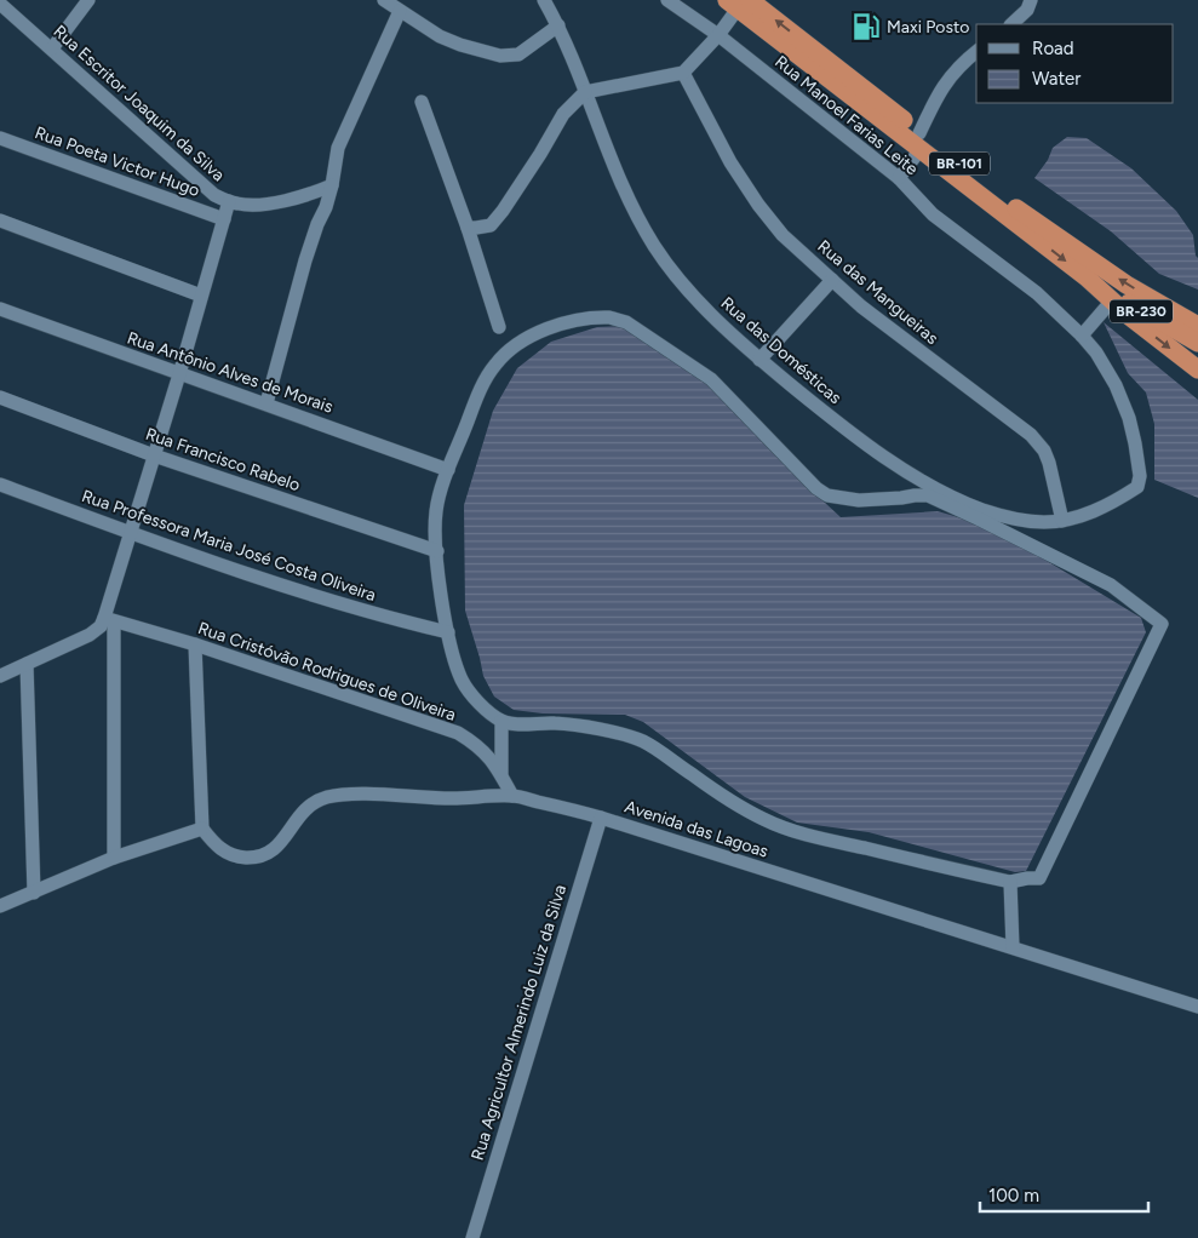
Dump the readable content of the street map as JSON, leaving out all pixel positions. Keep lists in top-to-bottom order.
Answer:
{
  "streets": {
    "highway": ["BR-101", "BR-230"],
    "street": [
      "Rua Escritor Joaquim da Silva",
      "Rua Manoel Farias Leite",
      "Rua Poeta Victor Hugo",
      "Rua das Mangueiras",
      "Rua das Domésticas",
      "Rua Antônio Alves de Morais",
      "Rua Francisco Rabelo",
      "Rua Professora Maria José Costa Oliveira",
      "Rua Cristóvão Rodrigues de Oliveira",
      "Avenida das Lagoas",
      "Rua Agricultor Almerindo Luiz da Silva"
    ]
  },
  "crossings": [
    ["Rua Manoel Farias Leite", "Rua das Domésticas"],
    ["BR-101", "BR-230"],
    ["Rua das Mangueiras", "Rua das Domésticas"],
    ["Rua Cristóvão Rodrigues de Oliveira", "Avenida das Lagoas"],
    ["Avenida das Lagoas", "Rua Agricultor Almerindo Luiz da Silva"]
  ],
  "places": {
    "fuel station": ["Maxi Posto"]
  },
  "legend": ["Road", "Water"],
  "scale_bar": "100 m"
}
